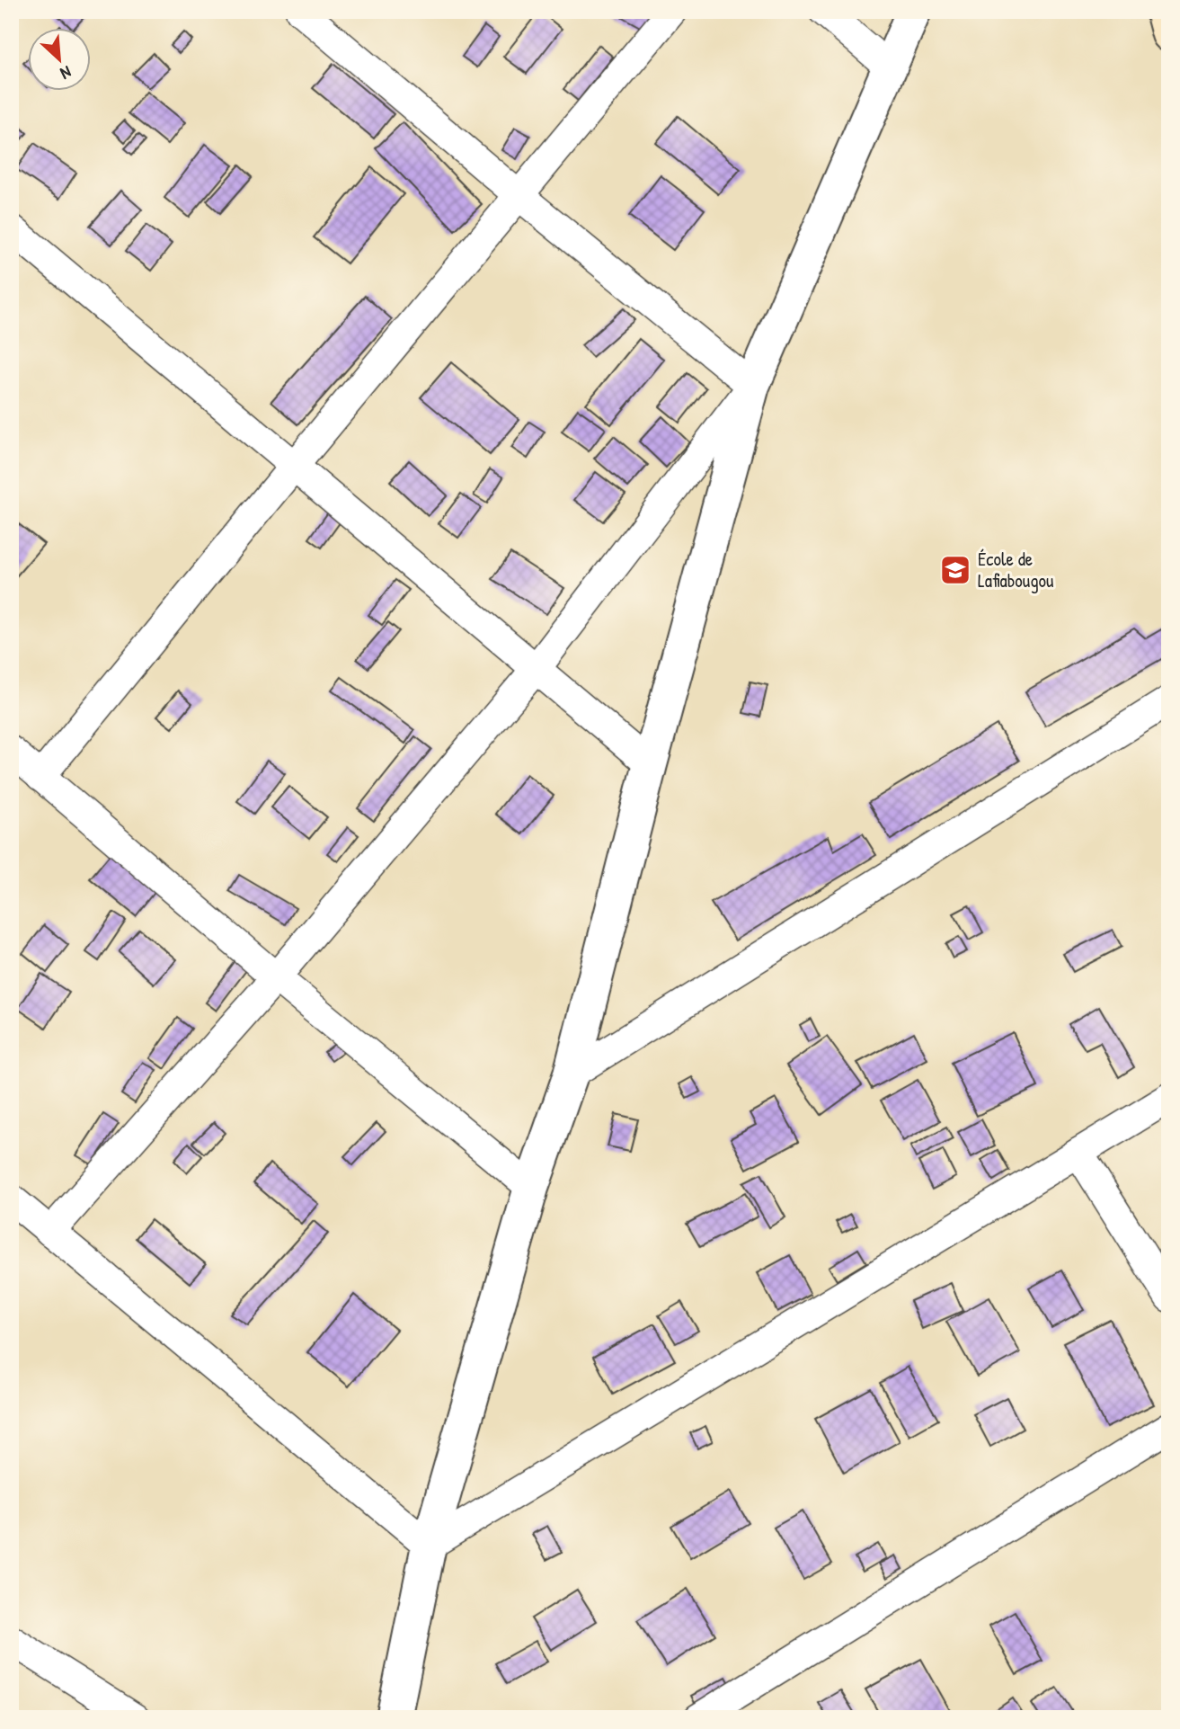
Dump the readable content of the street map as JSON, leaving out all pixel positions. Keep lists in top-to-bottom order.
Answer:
{
  "places": {
    "school or university": ["École de Lafiabougou"]
  },
  "north": "bottom right"
}
